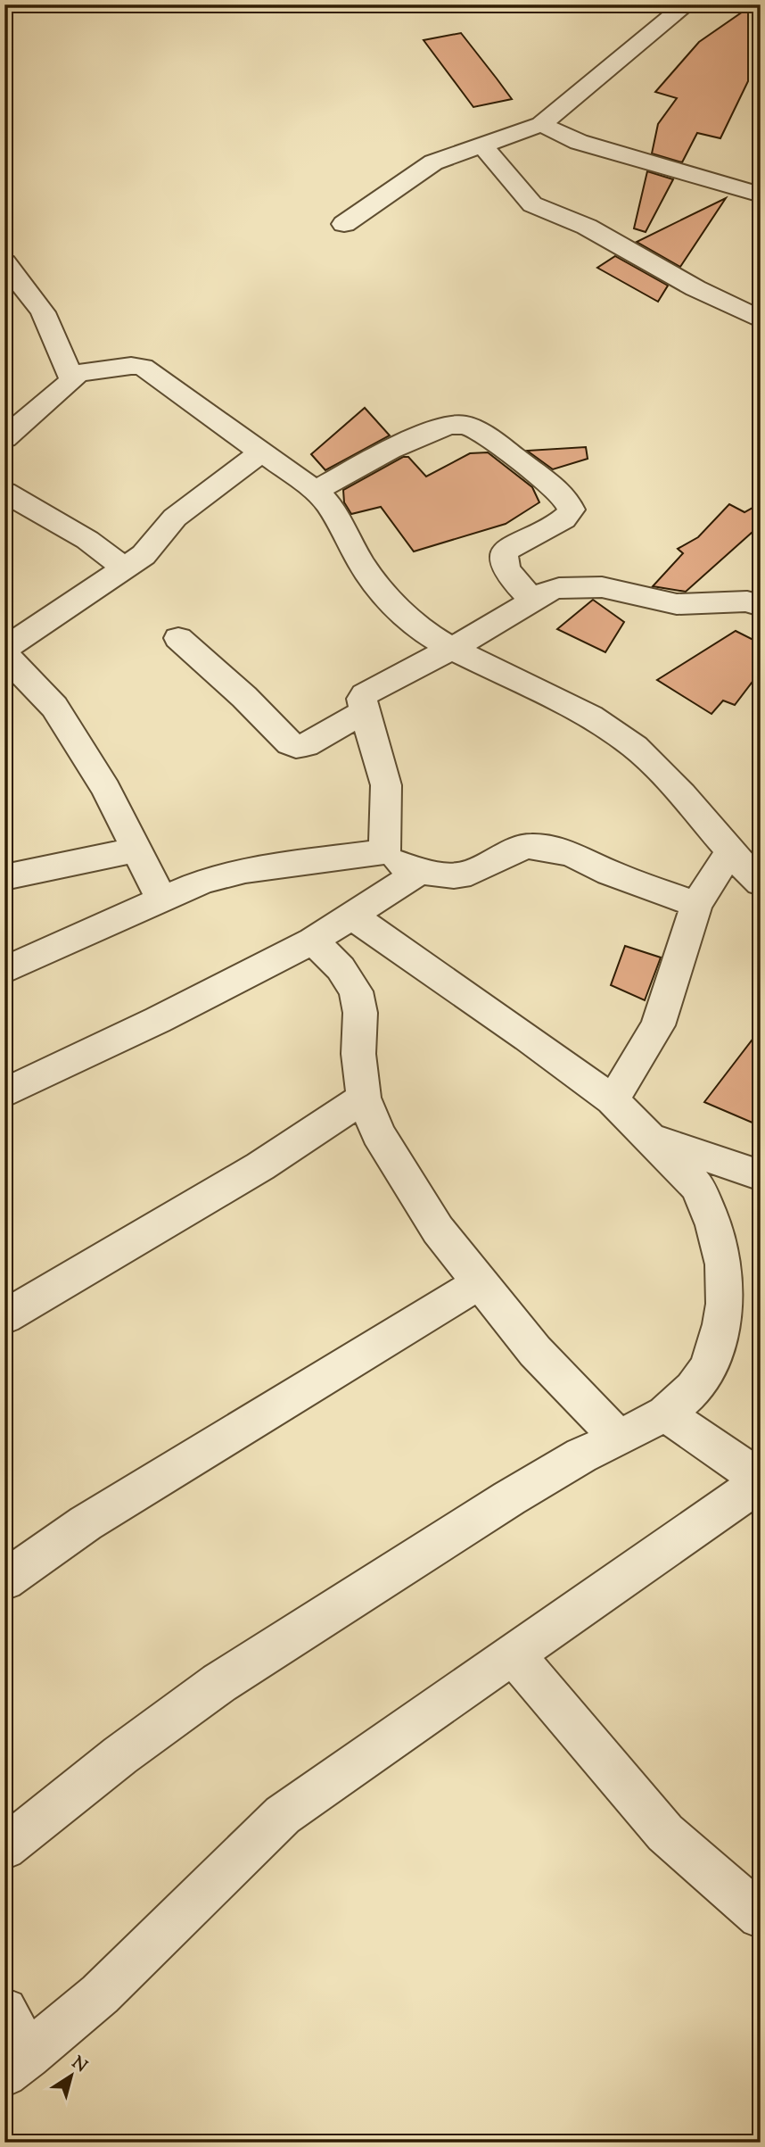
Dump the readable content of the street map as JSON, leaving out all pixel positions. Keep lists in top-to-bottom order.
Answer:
{
  "north": "top right"
}
